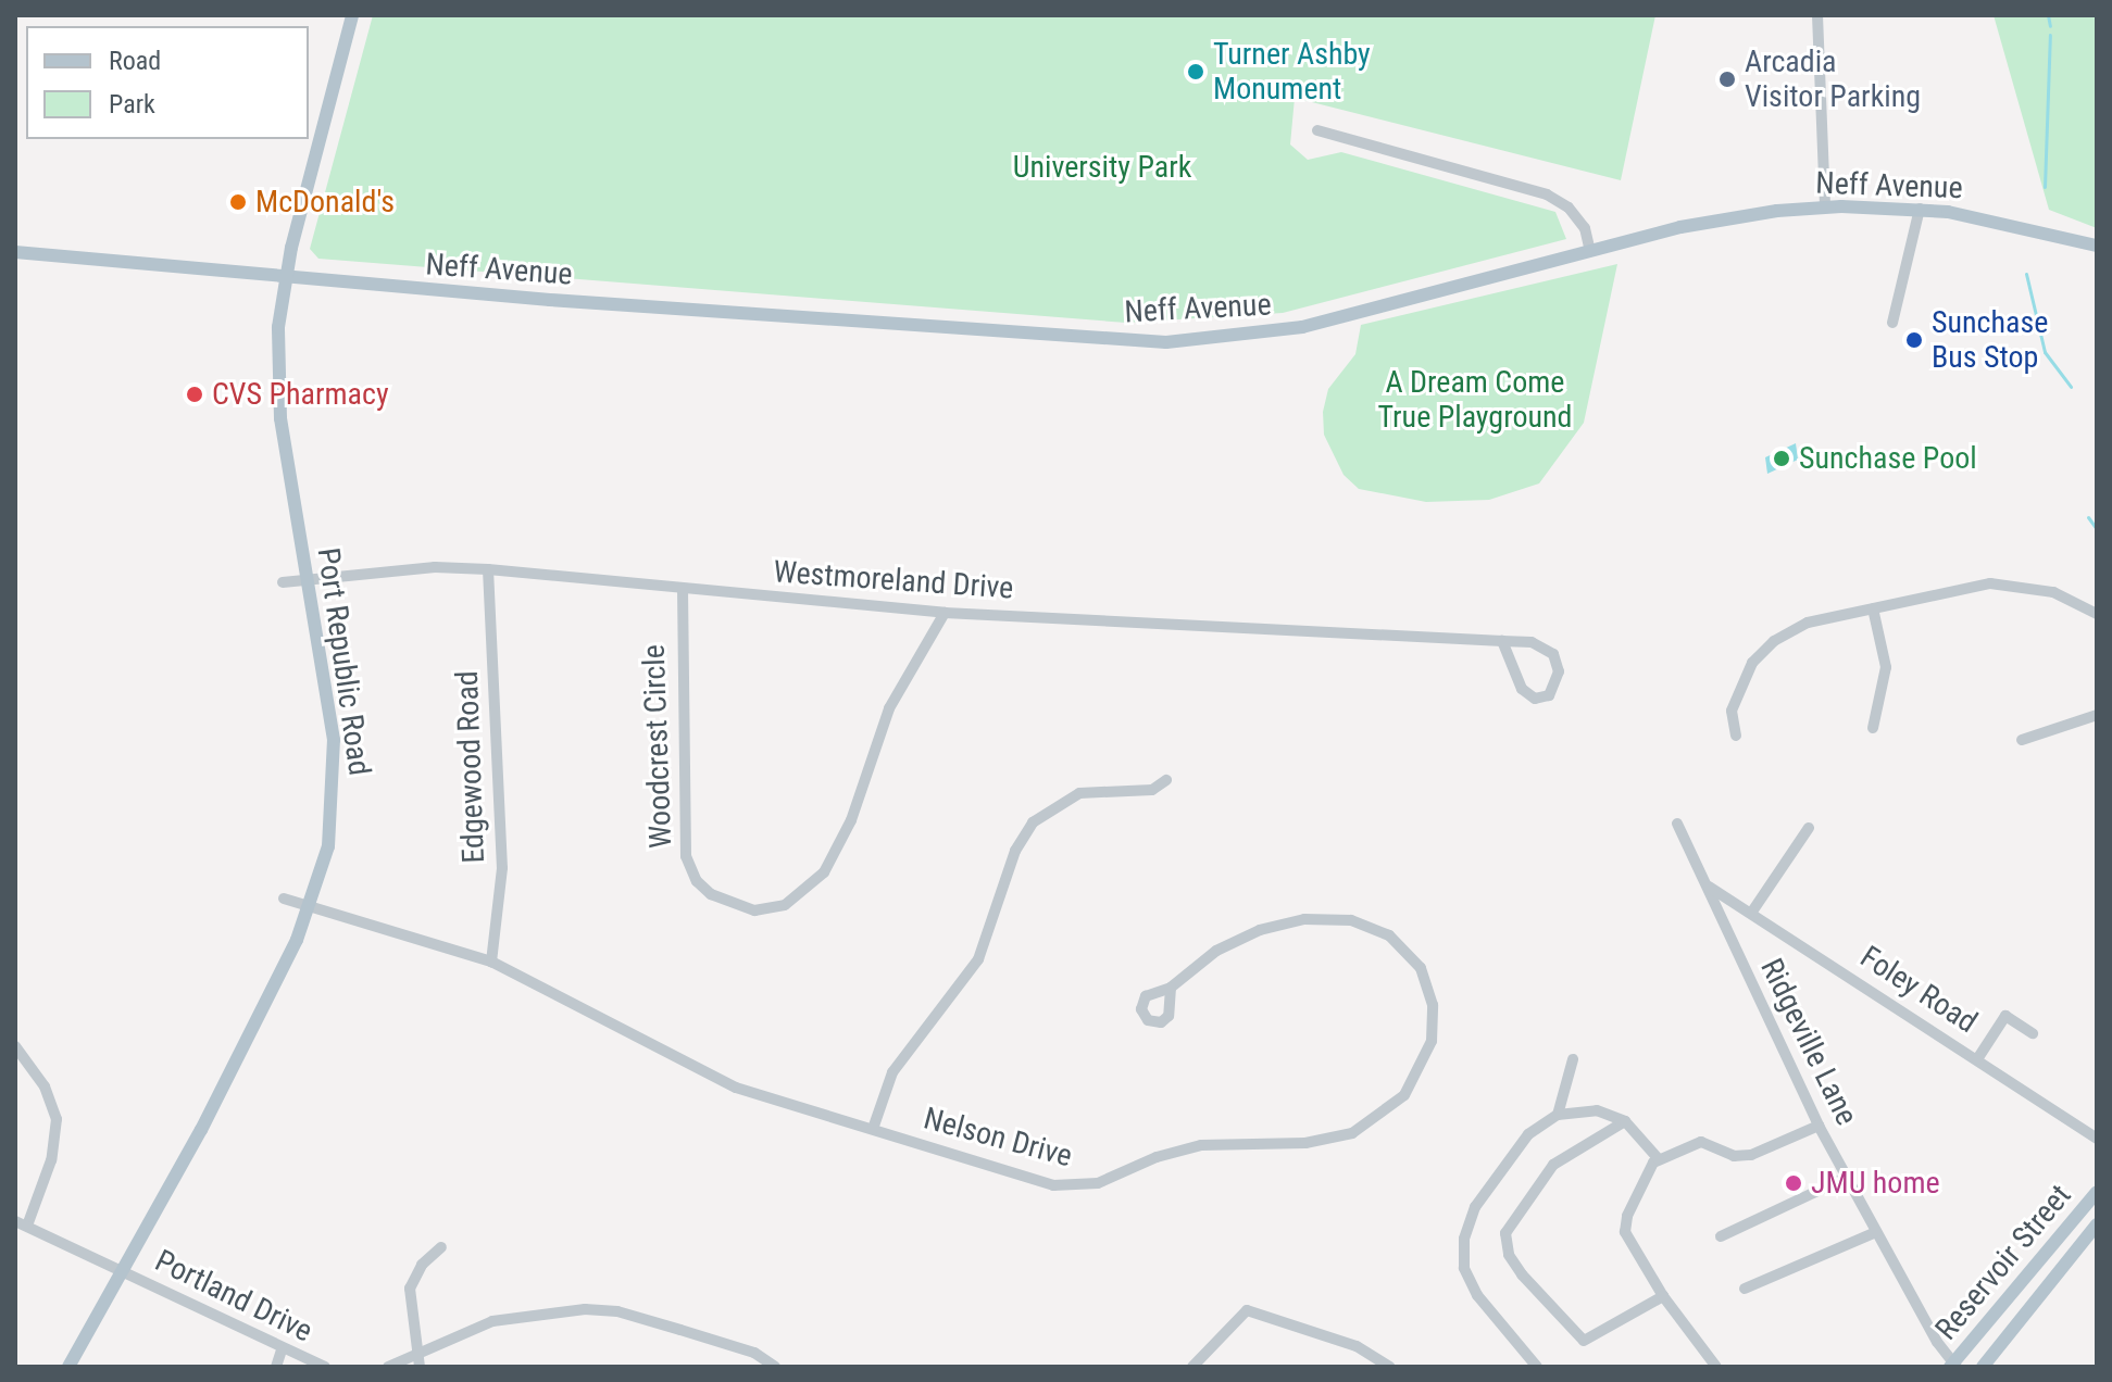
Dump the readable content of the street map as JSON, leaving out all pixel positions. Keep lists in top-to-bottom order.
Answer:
{
  "streets": {
    "main road": ["Neff Avenue", "Port Republic Road", "Reservoir Street"],
    "street": [
      "Westmoreland Drive",
      "Woodcrest Circle",
      "Edgewood Road",
      "Foley Road",
      "Ridgeville Lane",
      "Nelson Drive",
      "Portland Drive"
    ]
  },
  "crossings": [
    ["Neff Avenue", "Port Republic Road"],
    ["Westmoreland Drive", "Port Republic Road"],
    ["Westmoreland Drive", "Woodcrest Circle"],
    ["Westmoreland Drive", "Edgewood Road"],
    ["Port Republic Road", "Nelson Drive"],
    ["Port Republic Road", "Portland Drive"],
    ["Edgewood Road", "Nelson Drive"],
    ["Foley Road", "Ridgeville Lane"],
    ["Ridgeville Lane", "Reservoir Street"]
  ],
  "parks": ["University Park", "A Dream Come True Playground"],
  "places": [
    "Turner Ashby Monument",
    "Arcadia Visitor Parking",
    "McDonald's",
    "Sunchase Bus Stop",
    "CVS Pharmacy",
    "Sunchase Pool",
    "JMU home"
  ],
  "legend": ["Road", "Park"]
}
